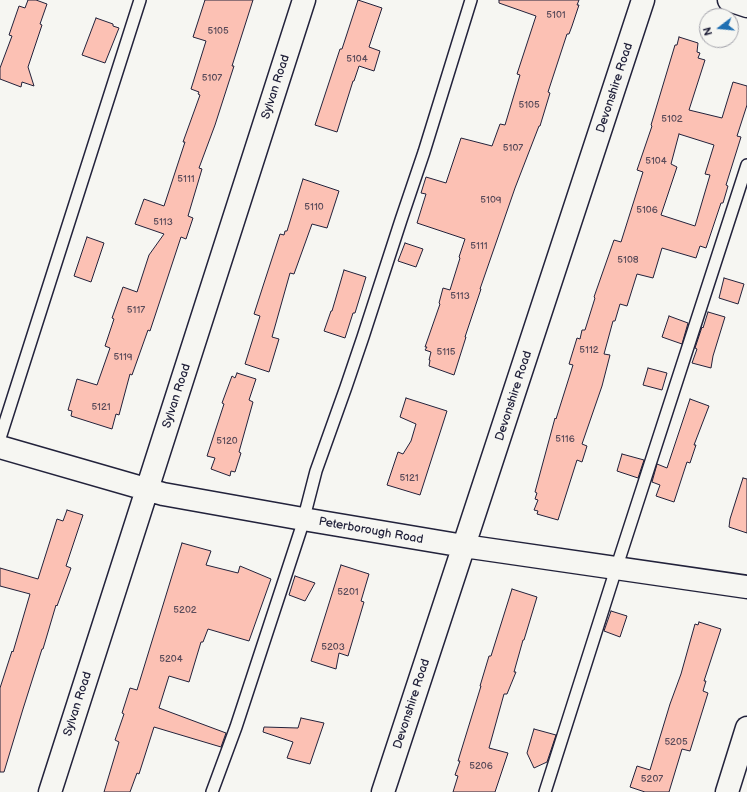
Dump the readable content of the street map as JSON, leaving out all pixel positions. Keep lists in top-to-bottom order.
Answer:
{
  "streets": {
    "street": ["Sylvan Road", "Devonshire Road", "Peterborough Road"]
  },
  "crossings": [
    ["Sylvan Road", "Peterborough Road"],
    ["Devonshire Road", "Peterborough Road"]
  ],
  "house_numbers": [
    "5101",
    "5105",
    "5104",
    "5107",
    "5105",
    "5102",
    "5107",
    "5104",
    "5111",
    "5109",
    "5110",
    "5106",
    "5113",
    "5111",
    "5108",
    "5113",
    "5117",
    "5112",
    "5115",
    "5119",
    "5121",
    "5116",
    "5120",
    "5121",
    "5201",
    "5202",
    "5203",
    "5204",
    "5205",
    "5206",
    "5207"
  ],
  "north": "left"
}
